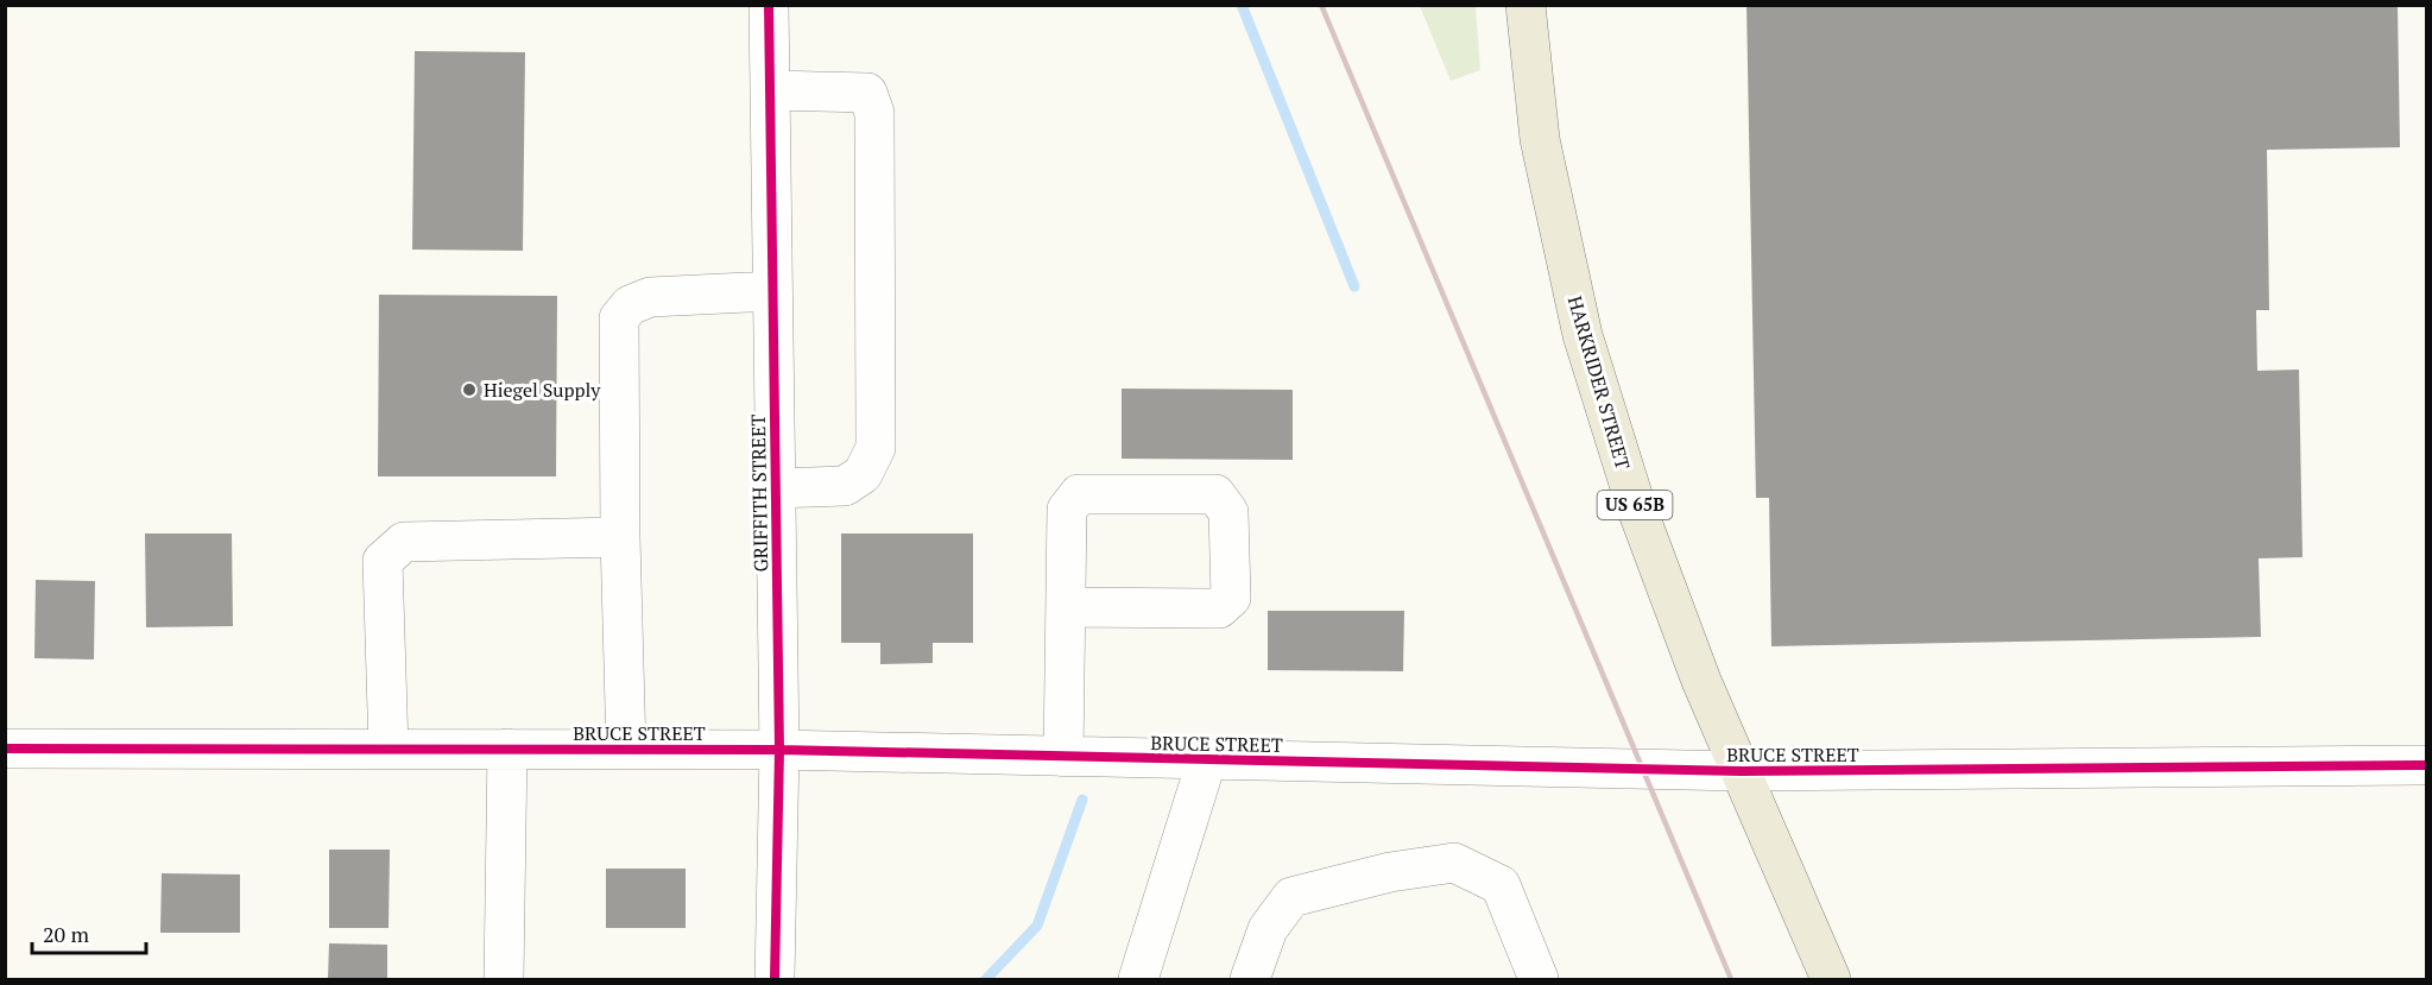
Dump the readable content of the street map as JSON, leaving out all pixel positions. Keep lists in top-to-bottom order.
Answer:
{
  "streets": {
    "main road": ["HARKRIDER STREET", "US 65B"],
    "street": ["GRIFFITH STREET", "BRUCE STREET"]
  },
  "crossings": [
    ["HARKRIDER STREET", "BRUCE STREET"],
    ["GRIFFITH STREET", "BRUCE STREET"]
  ],
  "places": ["Hiegel Supply"],
  "scale_bar": "20 m"
}
